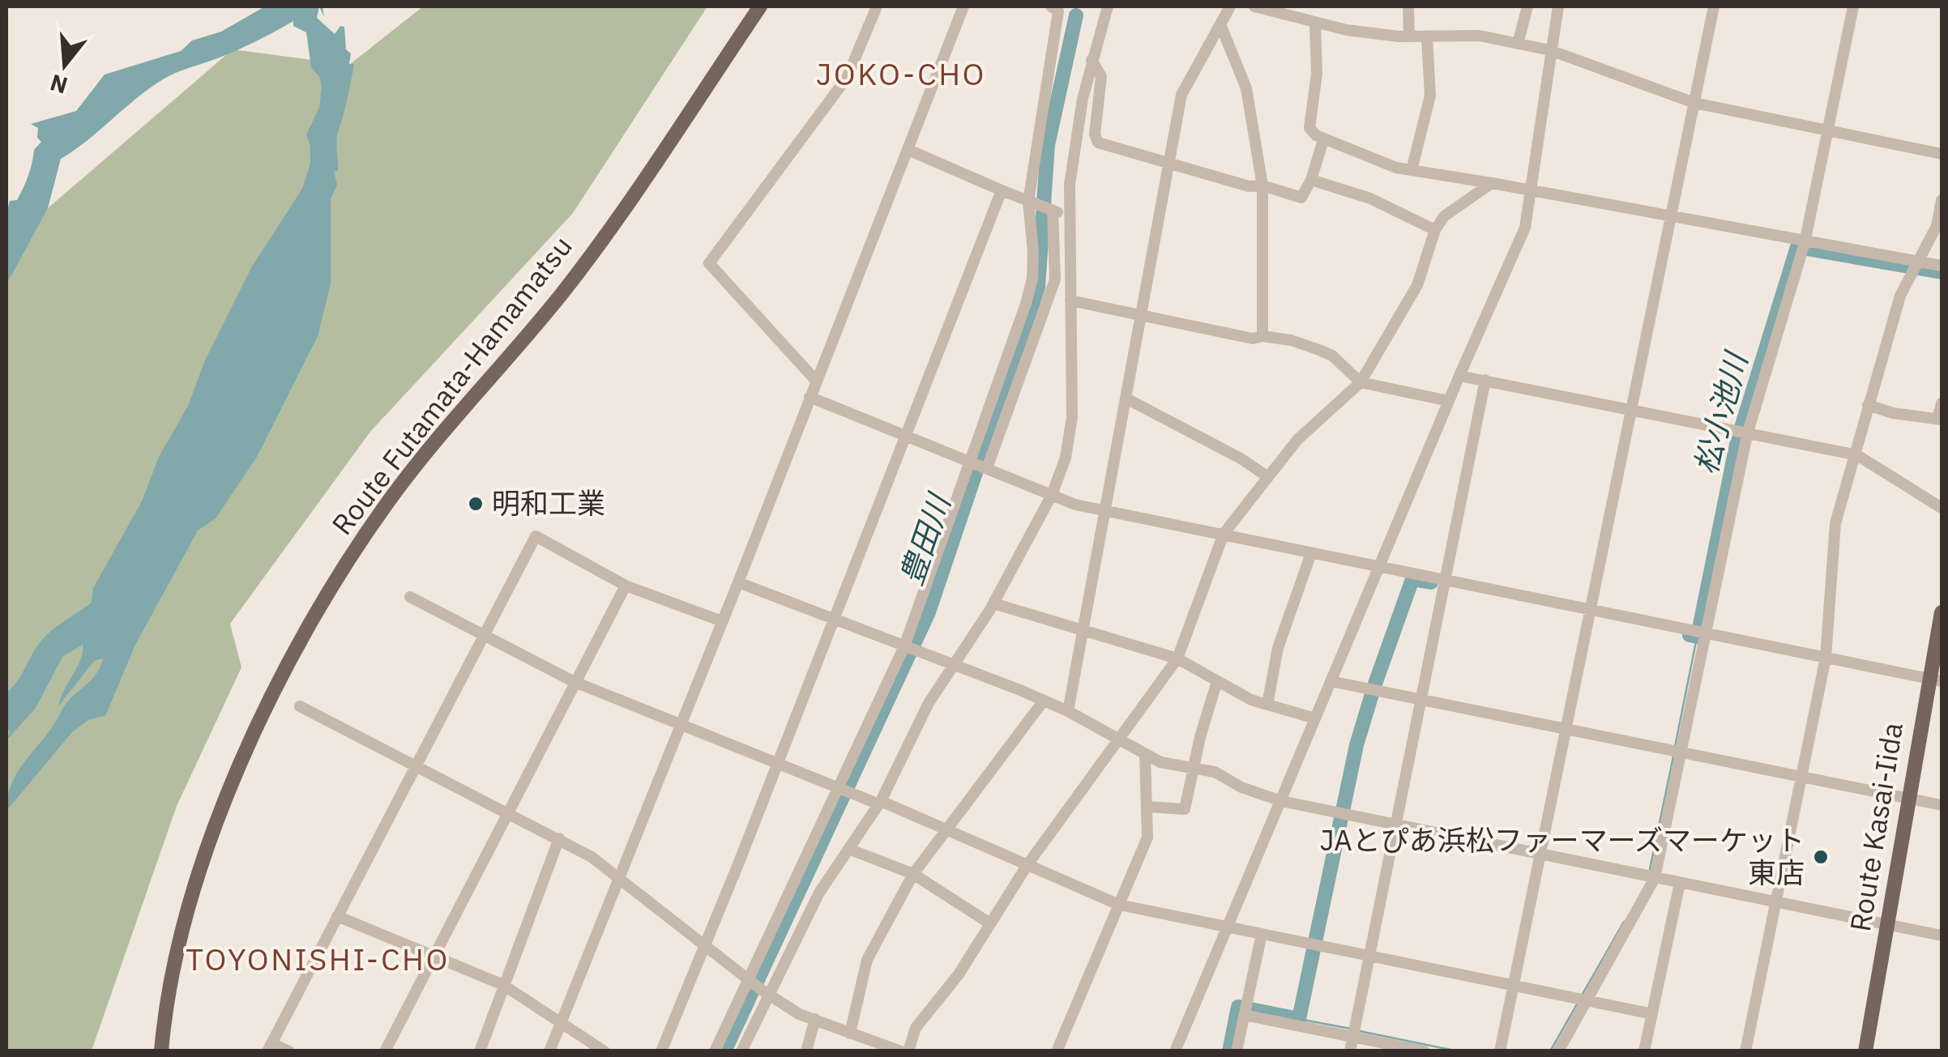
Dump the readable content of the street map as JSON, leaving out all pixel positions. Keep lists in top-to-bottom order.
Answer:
{
  "streets": {
    "main road": ["Route Futamata-Hamamatsu", "Route Kasai-Iida"]
  },
  "districts": ["JOKO-CHO", "TOYONISHI-CHO"],
  "water": ["松小池川", "豊田川"],
  "places": ["明和工業", "JAとぴあ浜松ファーマーズマーケット 東店"],
  "north": "bottom"
}
